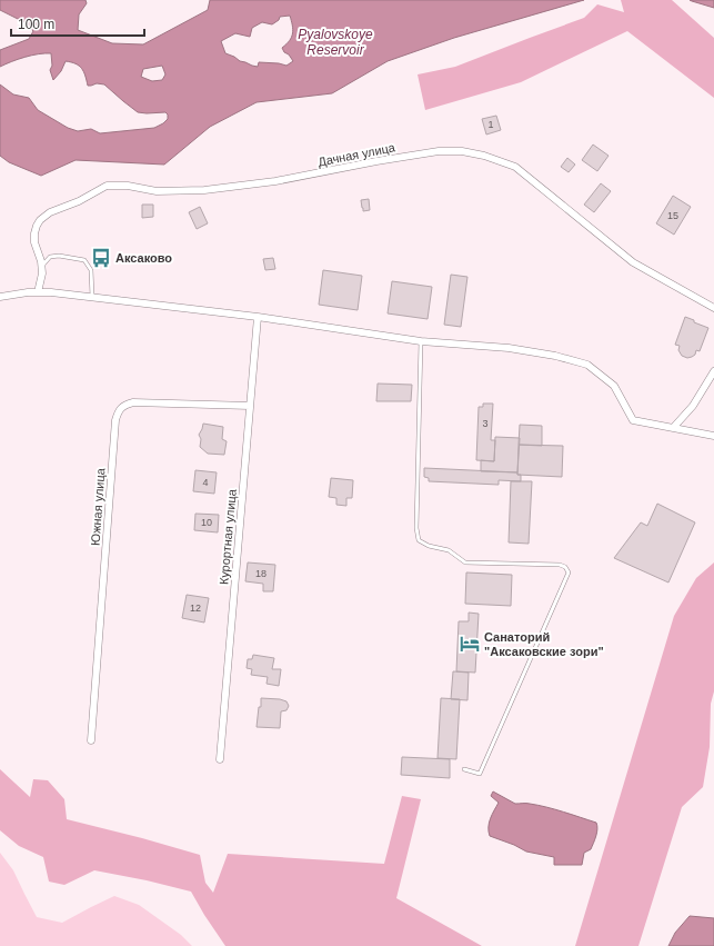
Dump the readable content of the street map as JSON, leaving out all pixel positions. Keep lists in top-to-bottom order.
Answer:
{
  "streets": {
    "street": ["Дачная улица", "Южная улица", "Курортная улица"]
  },
  "crossings": [
    ["Южная улица", "Курортная улица"]
  ],
  "water": ["Pyalovskoye Reservoir"],
  "places": {
    "bus stop": ["Аксаково"],
    "hotel": ["Санаторий \"Аксаковские зори\""]
  },
  "house_numbers": [
    "1",
    "15",
    "3",
    "4",
    "10",
    "18",
    "12"
  ],
  "scale_bar": "100 m"
}
